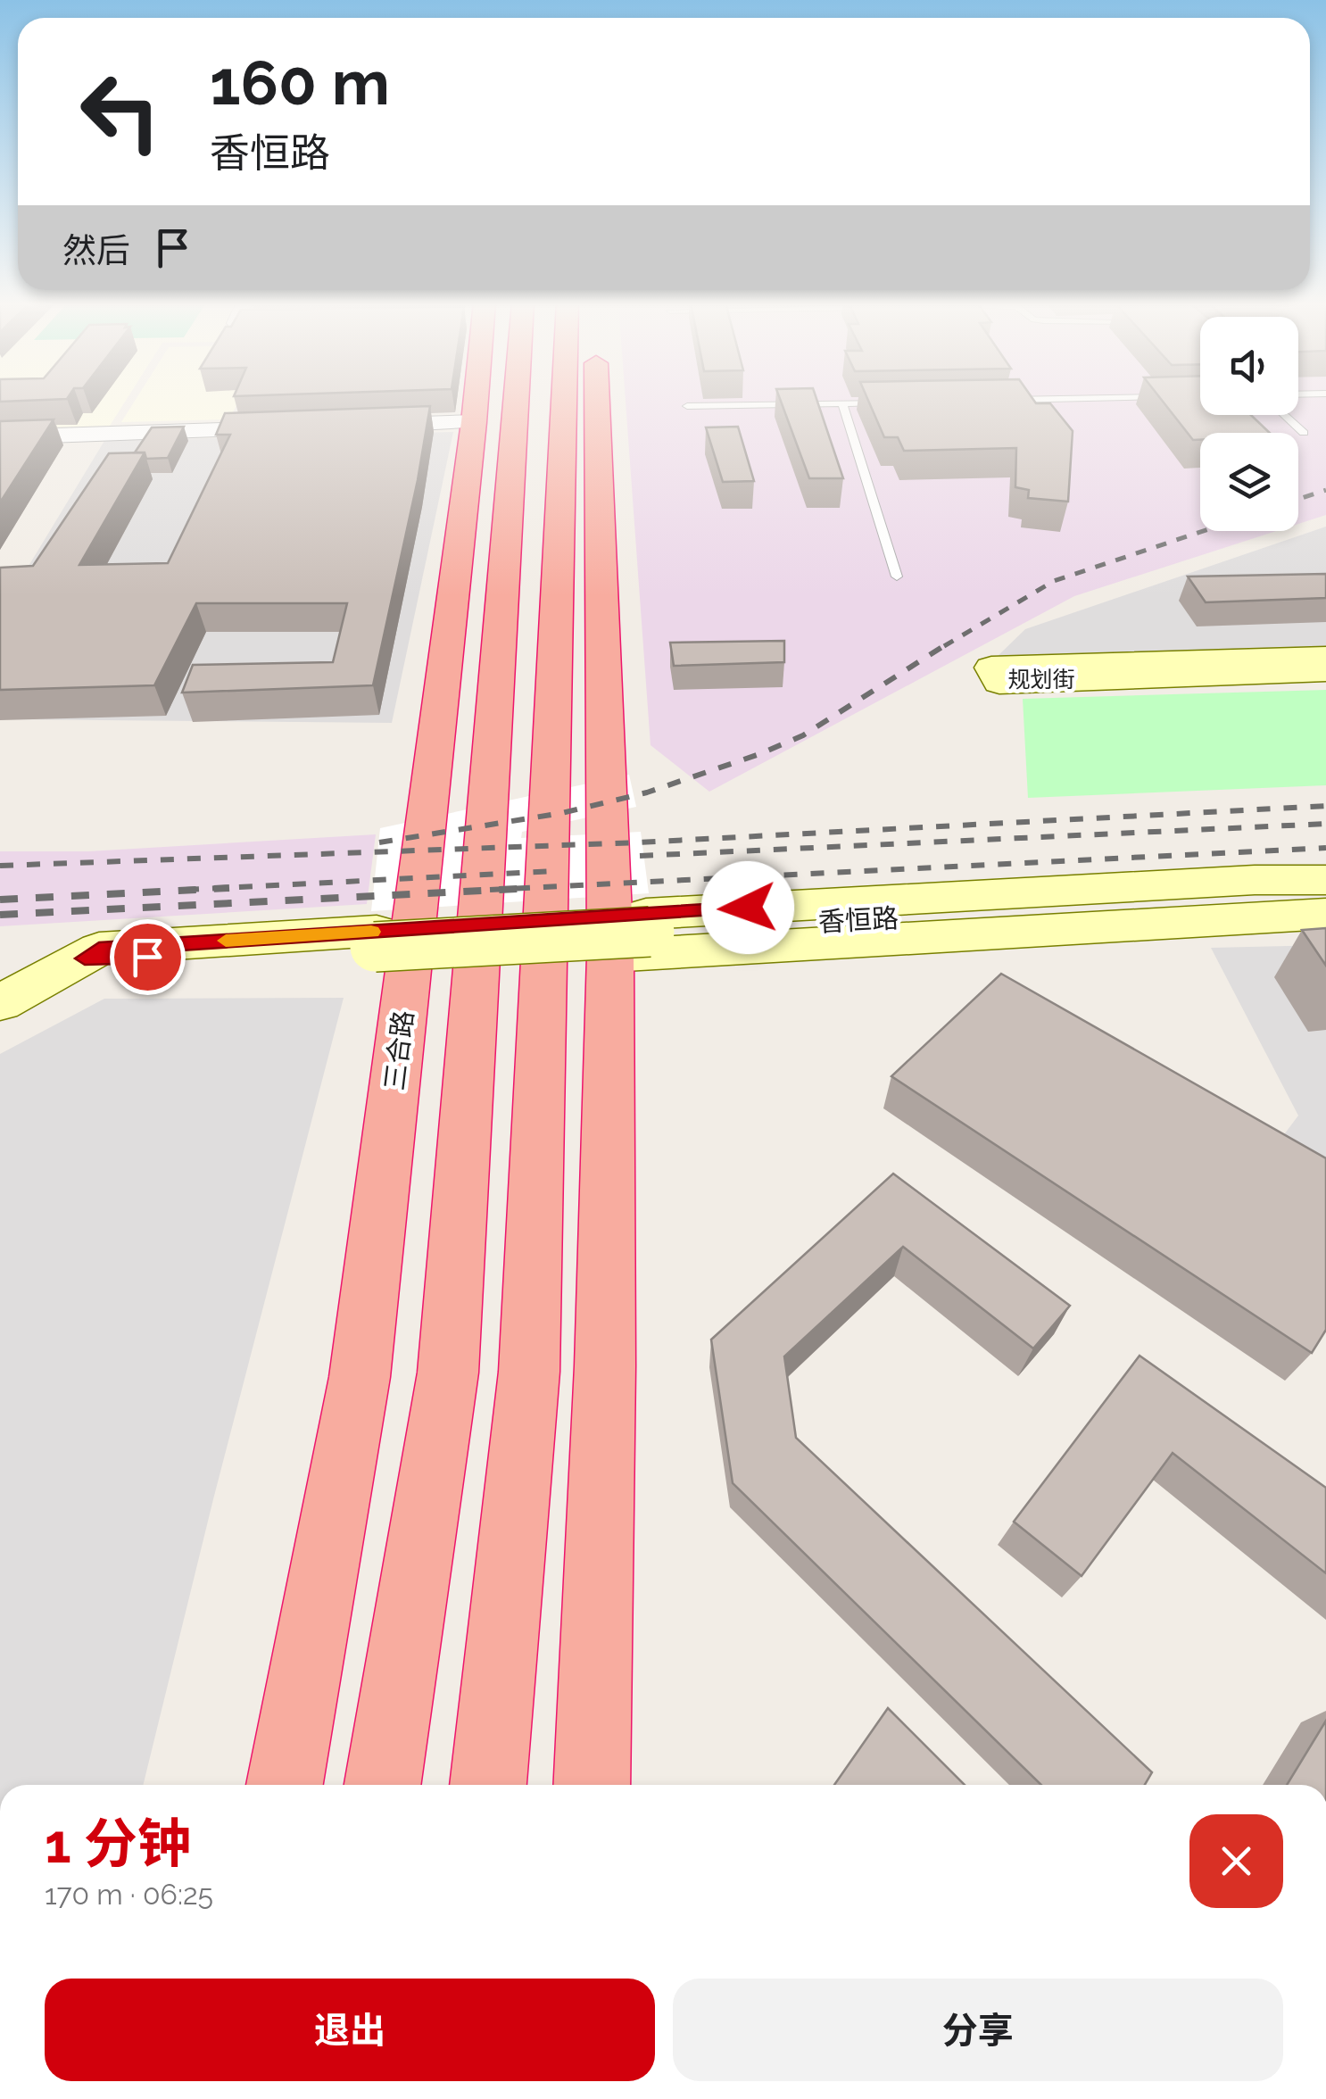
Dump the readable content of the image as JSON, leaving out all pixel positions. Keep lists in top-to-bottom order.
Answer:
{
  "streets": {
    "highway": ["三合路"],
    "main road": ["规划街", "香恒路"]
  },
  "page": {
    "turn": ["160 m", "香恒路"],
    "then": "然后",
    "heading": ["1 分钟", "170 m · 06:25"],
    "buttons": ["退出", "分享"]
  }
}
